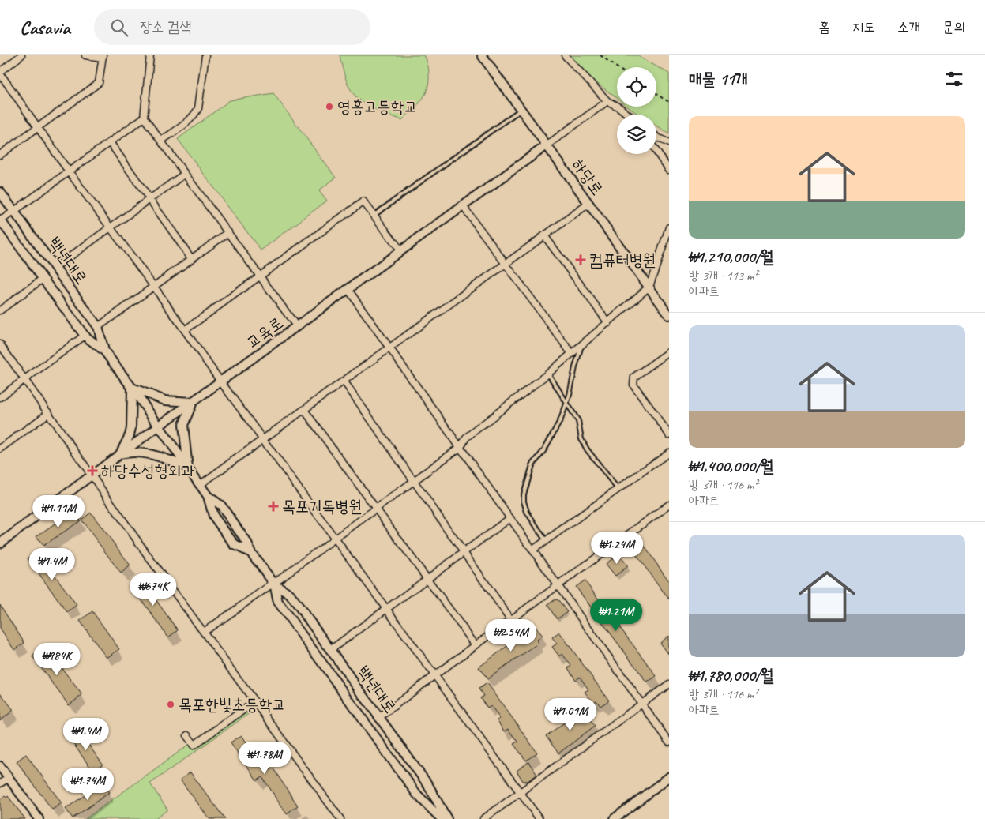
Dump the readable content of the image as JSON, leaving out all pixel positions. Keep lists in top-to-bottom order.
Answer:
{
  "streets": {
    "street": ["하당로", "백년대로", "교육로"]
  },
  "crossings": [
    ["하당로", "교육로"],
    ["백년대로", "교육로"]
  ],
  "places": {
    "other": ["영흥고등학교", "목포한빛초등학교"],
    "health": ["컴퓨터병원", "하당수성형외과", "목포기독병원"]
  },
  "page": {
    "header": "Casavia",
    "search": "장소 검색",
    "nav": [
      "홈",
      "지도",
      "소개",
      "문의"
    ],
    "heading": "매물 11개",
    "list": [
      {
        "name": "₩1,210,000/월",
        "note": "방 3개 · 113 m² · 아파트"
      },
      {
        "name": "₩1,400,000/월",
        "note": "방 3개 · 116 m² · 아파트"
      },
      {
        "name": "₩1,780,000/월",
        "note": "방 3개 · 116 m² · 아파트"
      }
    ],
    "price": [
      "₩1.11M",
      "₩1.24M",
      "₩1.4M",
      "₩674K",
      "₩1.21M",
      "₩2.54M",
      "₩984K",
      "₩1.01M",
      "₩1.4M",
      "₩1.78M",
      "₩1.74M"
    ]
  }
}
